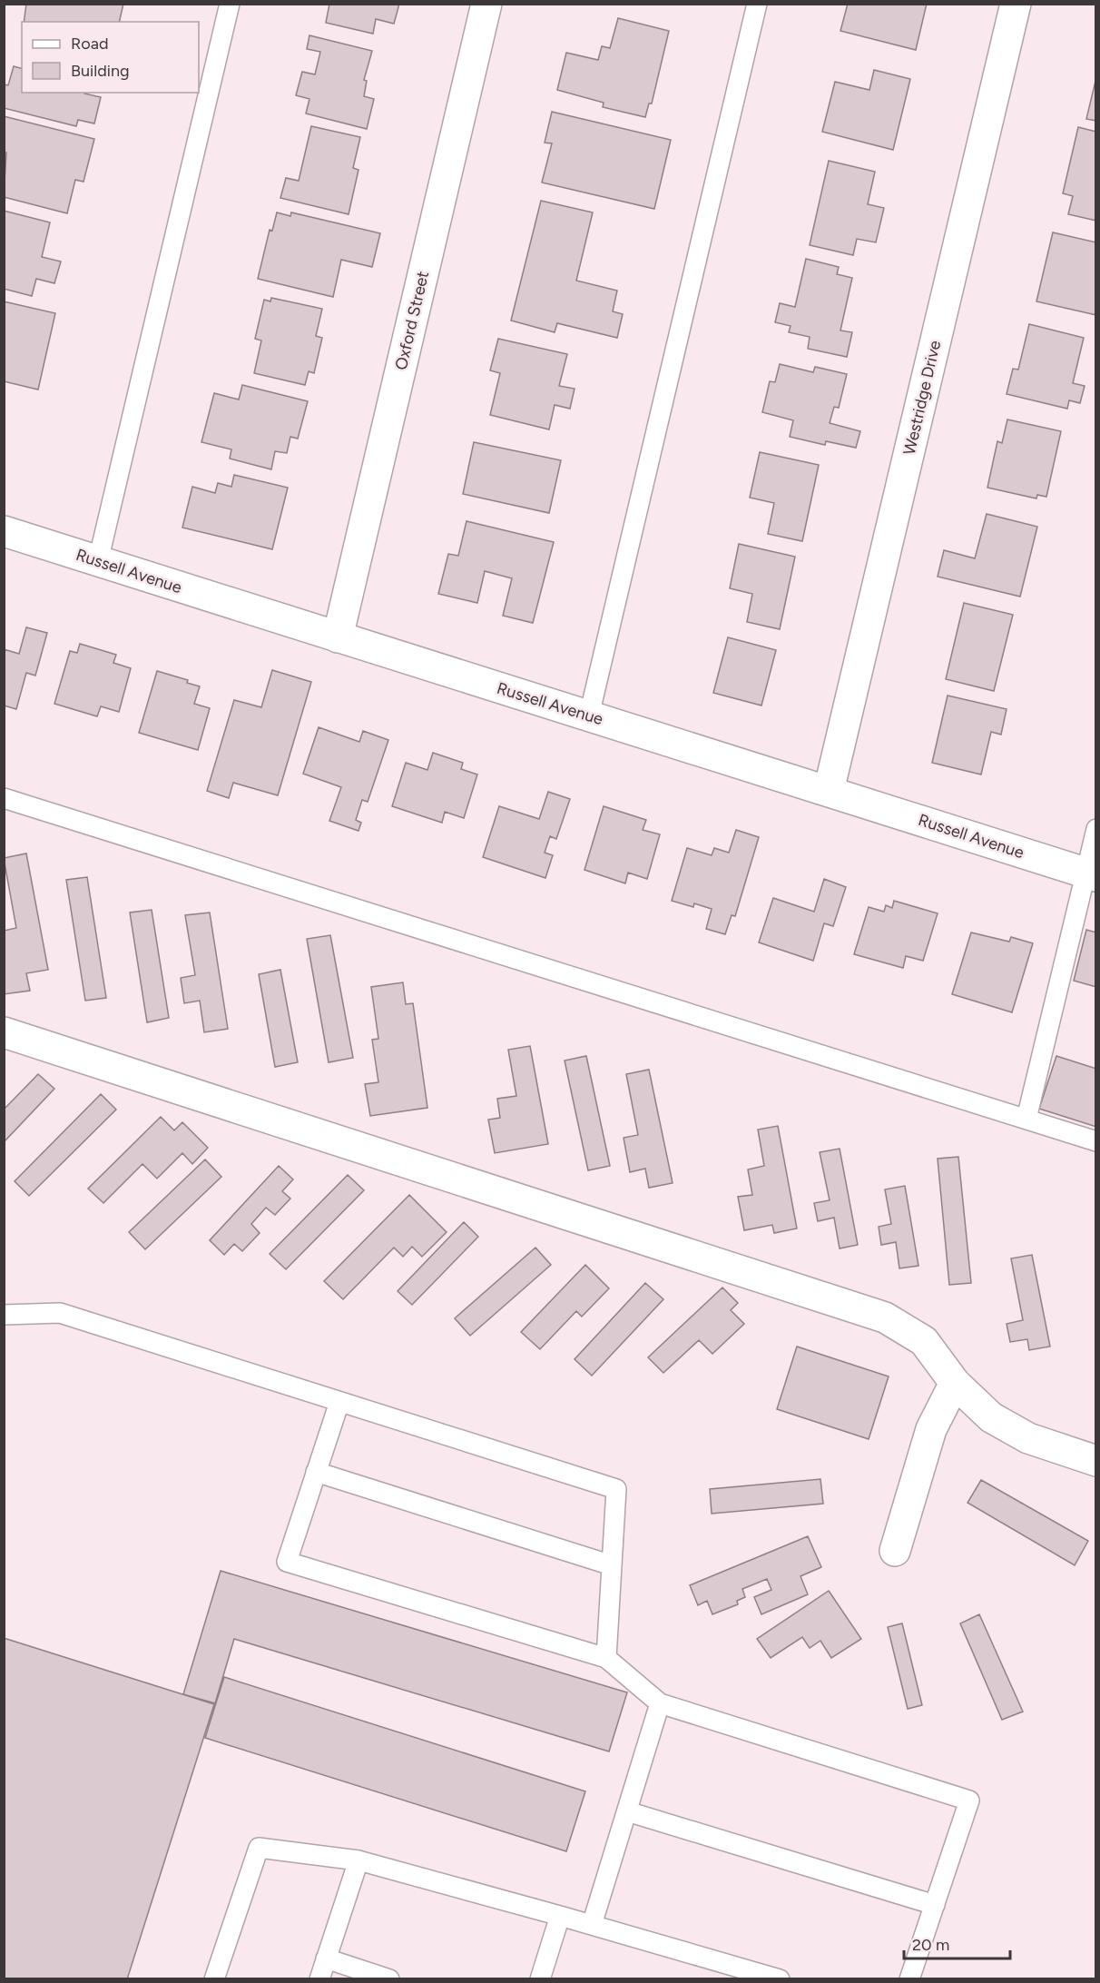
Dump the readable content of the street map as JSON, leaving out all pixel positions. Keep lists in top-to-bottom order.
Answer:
{
  "streets": {
    "street": ["Oxford Street", "Westridge Drive", "Russell Avenue"]
  },
  "crossings": [
    ["Oxford Street", "Russell Avenue"],
    ["Westridge Drive", "Russell Avenue"]
  ],
  "legend": ["Road", "Building"],
  "scale_bar": "20 m"
}
